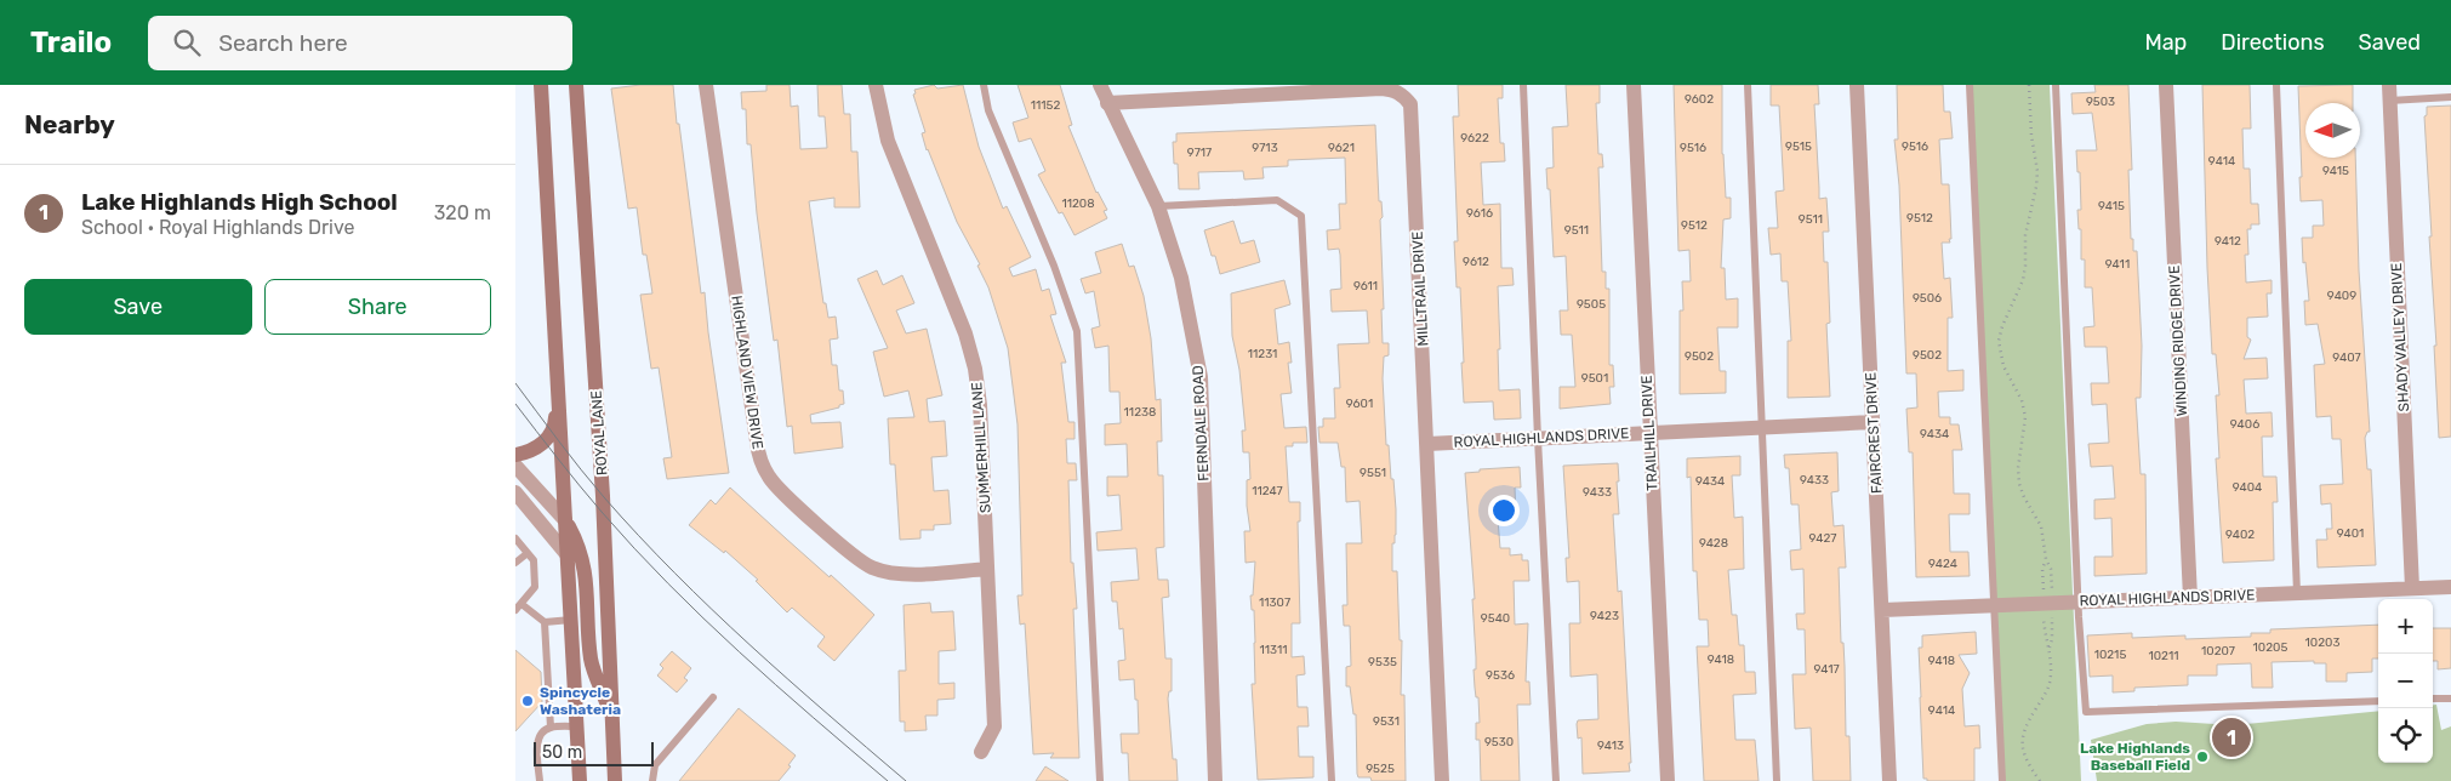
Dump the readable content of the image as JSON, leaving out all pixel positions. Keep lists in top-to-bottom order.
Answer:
{
  "streets": {
    "main road": ["ROYAL LANE"],
    "street": [
      "MILLTRAIL DRIVE",
      "SHADY VALLEY DRIVE",
      "WINDING RIDGE DRIVE",
      "HIGHLAND VIEW DRIVE",
      "FERNDALE ROAD",
      "TRAILHILL DRIVE",
      "FAIRCREST DRIVE",
      "ROYAL HIGHLANDS DRIVE",
      "SUMMERHILL LANE"
    ]
  },
  "crossings": [
    ["MILLTRAIL DRIVE", "FERNDALE ROAD"],
    ["MILLTRAIL DRIVE", "ROYAL HIGHLANDS DRIVE"],
    ["SHADY VALLEY DRIVE", "ROYAL HIGHLANDS DRIVE"],
    ["WINDING RIDGE DRIVE", "ROYAL HIGHLANDS DRIVE"],
    ["HIGHLAND VIEW DRIVE", "SUMMERHILL LANE"],
    ["TRAILHILL DRIVE", "ROYAL HIGHLANDS DRIVE"],
    ["FAIRCREST DRIVE", "ROYAL HIGHLANDS DRIVE"]
  ],
  "places": ["Spincycle Washateria", "Lake Highlands Baseball Field"],
  "house_numbers": [
    "9602",
    "9503",
    "11152",
    "9622",
    "9515",
    "9516",
    "9713",
    "9621",
    "9516",
    "9717",
    "9414",
    "9415",
    "11208",
    "9415",
    "9616",
    "9512",
    "9511",
    "9512",
    "9511",
    "9412",
    "9612",
    "9411",
    "9611",
    "9409",
    "9506",
    "9505",
    "11231",
    "9502",
    "9502",
    "9407",
    "9501",
    "9601",
    "11238",
    "9406",
    "9434",
    "9551",
    "9433",
    "9434",
    "9404",
    "11247",
    "9433",
    "9401",
    "9402",
    "9427",
    "9428",
    "9424",
    "11307",
    "9423",
    "9540",
    "10203",
    "10205",
    "11311",
    "10207",
    "10215",
    "10211",
    "9418",
    "9418",
    "9535",
    "9417",
    "9536",
    "9414",
    "9531",
    "9530",
    "9413",
    "9525"
  ],
  "scale_bar": "50 m",
  "north": "left",
  "page": {
    "header": "Trailo",
    "search": "Search here",
    "nav": ["Map", "Directions", "Saved"],
    "heading": "Nearby",
    "list": [
      {
        "mark": "1",
        "name": "Lake Highlands High School",
        "note": "School · Royal Highlands Drive",
        "value": "320 m"
      }
    ],
    "buttons": ["Save", "Share"],
    "map_buttons": ["+", "−"],
    "pins": "1",
    "scale": "50 m"
  }
}
